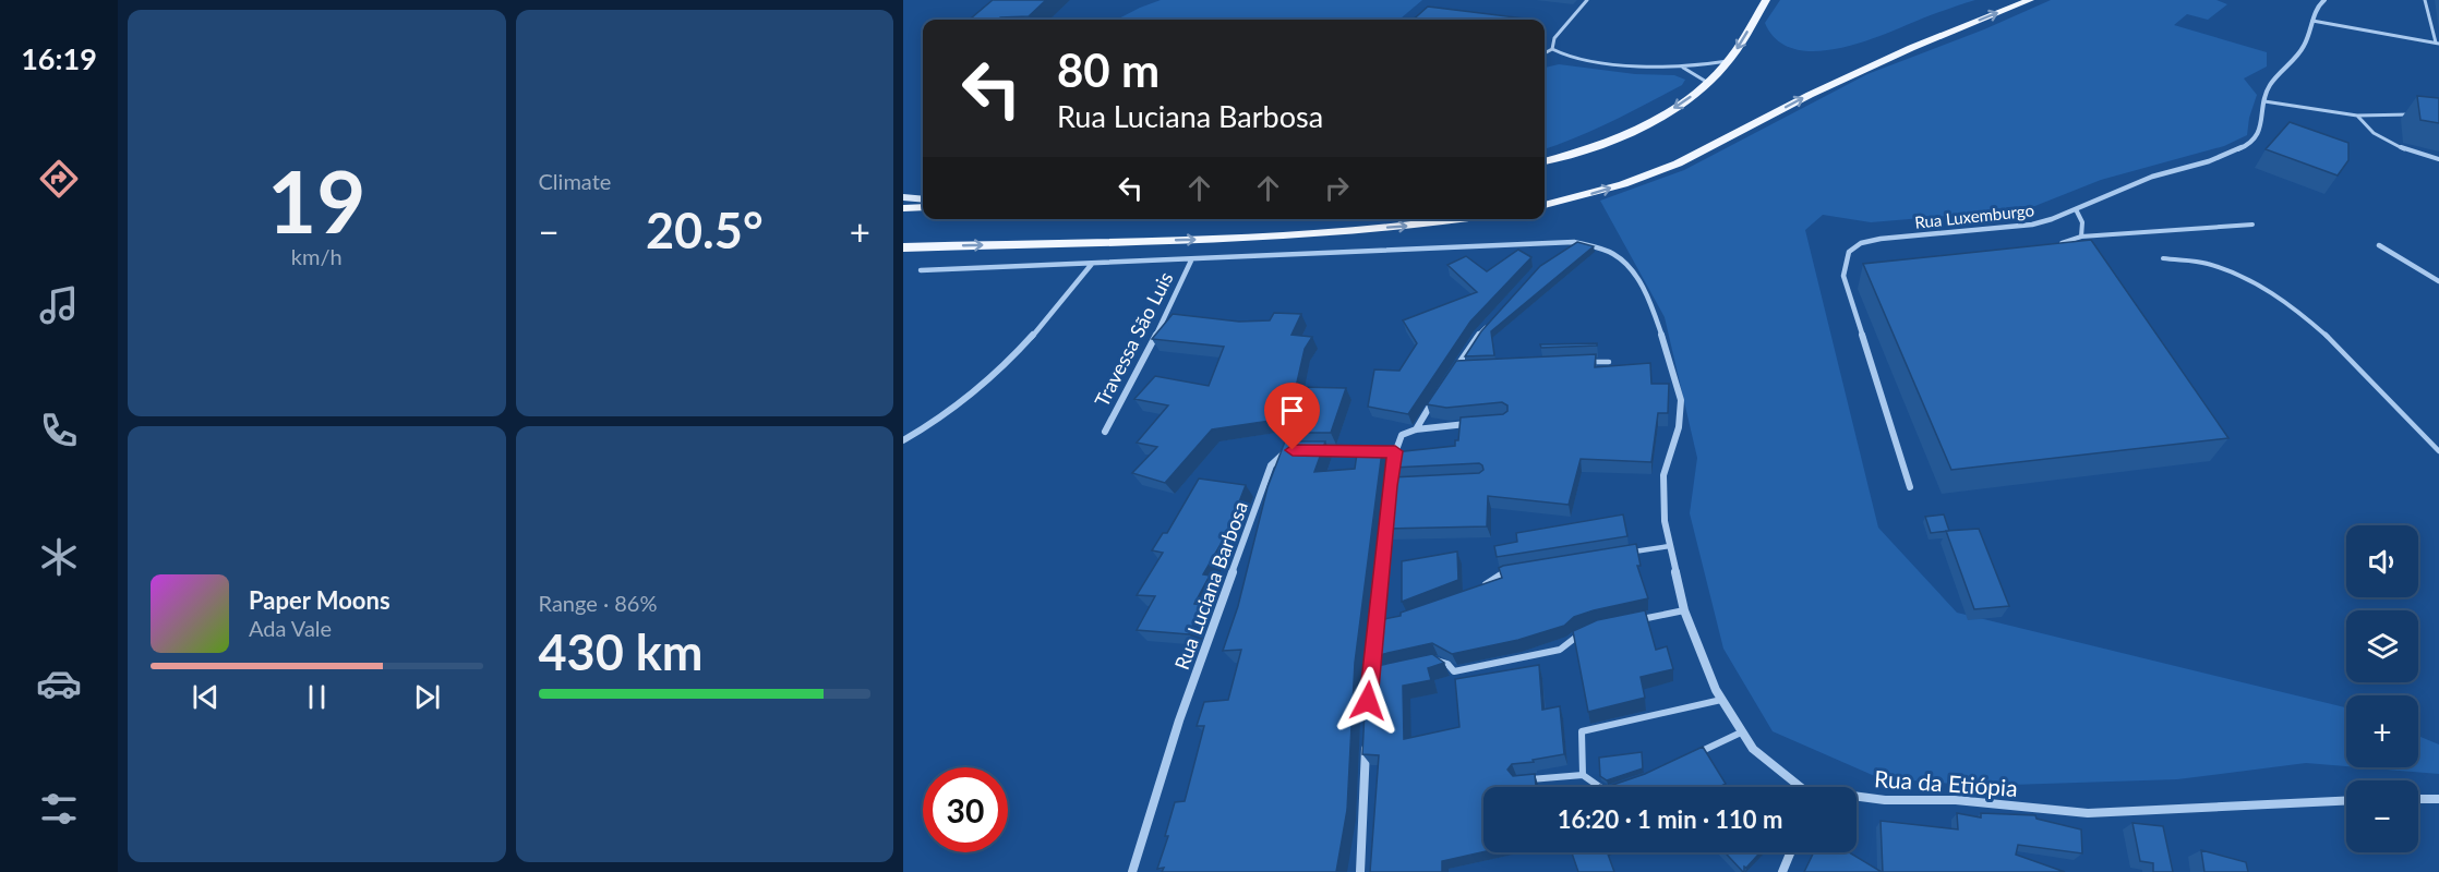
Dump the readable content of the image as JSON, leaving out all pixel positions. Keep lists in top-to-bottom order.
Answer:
{
  "streets": {
    "street": [
      "Rua Luxemburgo",
      "Travessa São Luis",
      "Rua Luciana Barbosa",
      "Rua da Etiópia"
    ]
  },
  "crossings": [
    ["Travessa São Luis", "Rua da Etiópia"]
  ],
  "page": {
    "tabs": "16:19",
    "tile": [
      ["19", "km/h"],
      "Climate",
      ["Range · 86%", "430 km"]
    ],
    "turn": ["80 m", "Rua Luciana Barbosa"],
    "heat": ["−", "20.5°", "+"],
    "map_buttons": ["+", "−"],
    "song": ["Paper Moons", "Ada Vale"],
    "limit": "30",
    "trip": "16:20 · 1 min · 110 m"
  }
}
